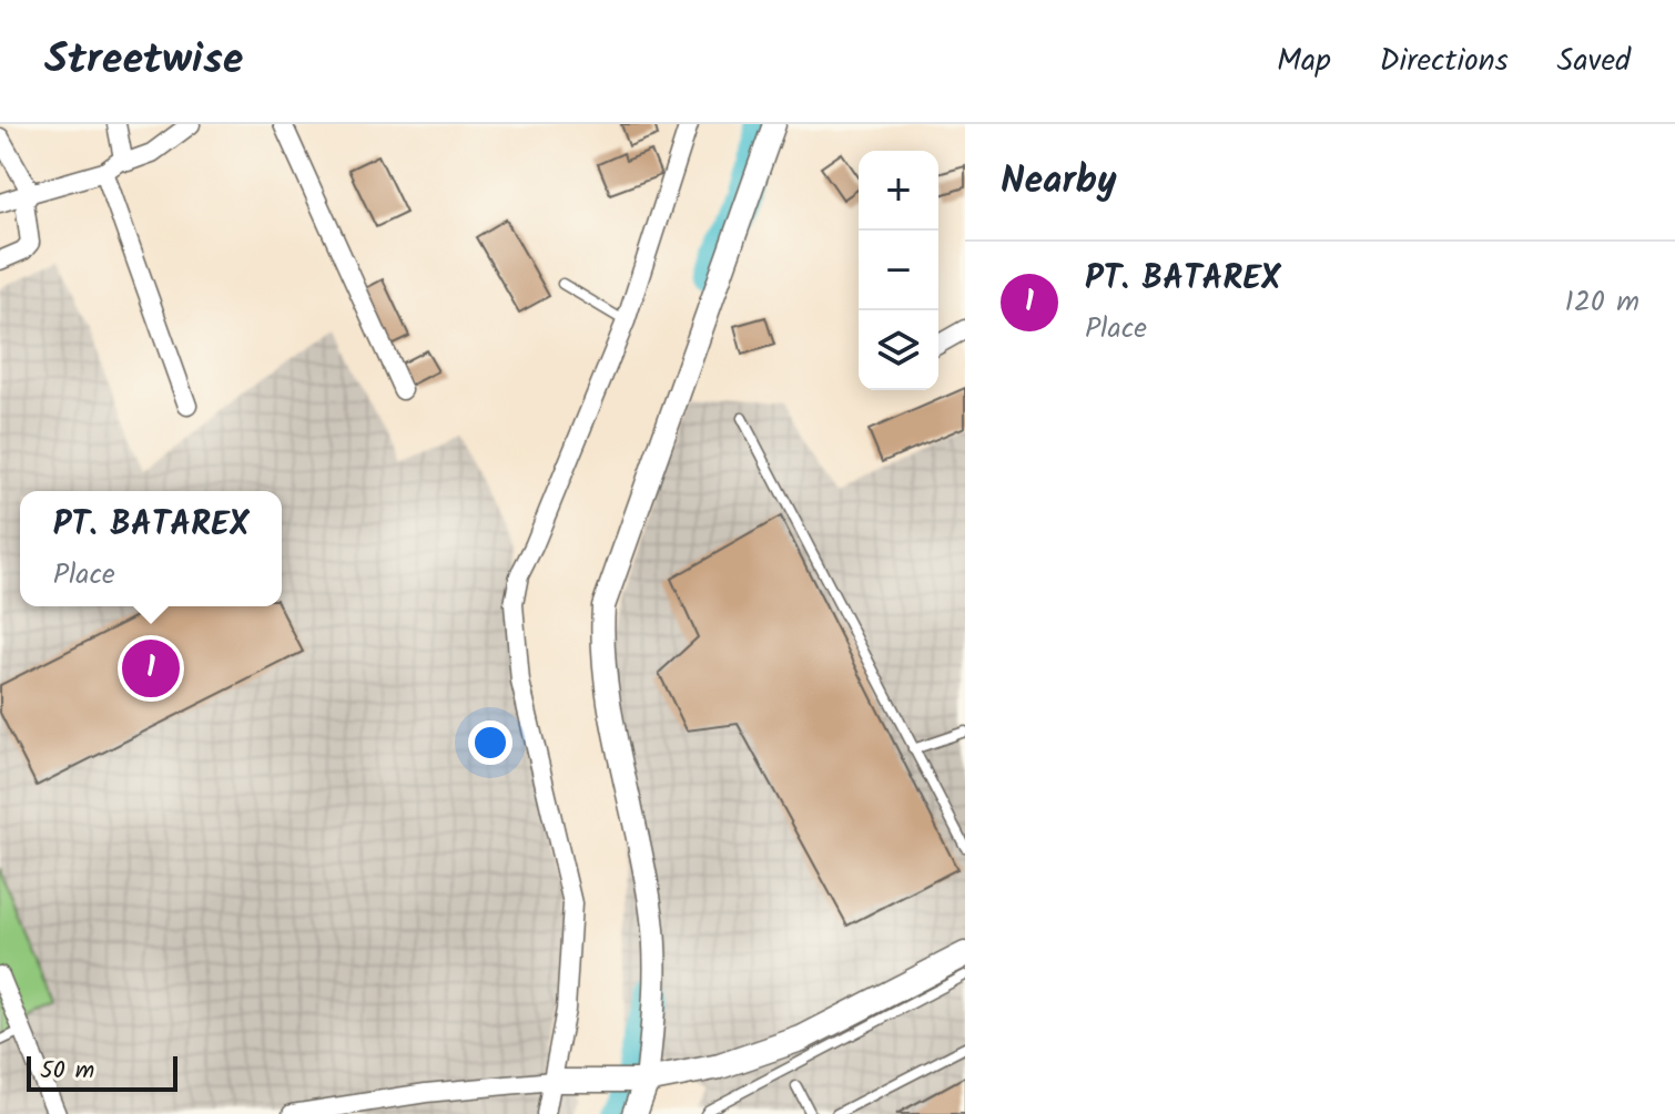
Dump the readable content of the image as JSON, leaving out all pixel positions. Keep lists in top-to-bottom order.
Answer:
{
  "scale_bar": "50 m",
  "page": {
    "header": "Streetwise",
    "nav": ["Map", "Directions", "Saved"],
    "heading": "Nearby",
    "map_buttons": ["+", "−"],
    "list": [
      {
        "mark": "1",
        "name": "PT. BATAREX",
        "note": "Place",
        "value": "120 m"
      }
    ],
    "popup": ["PT. BATAREX", "Place"],
    "pins": "1",
    "scale": "50 m"
  }
}
